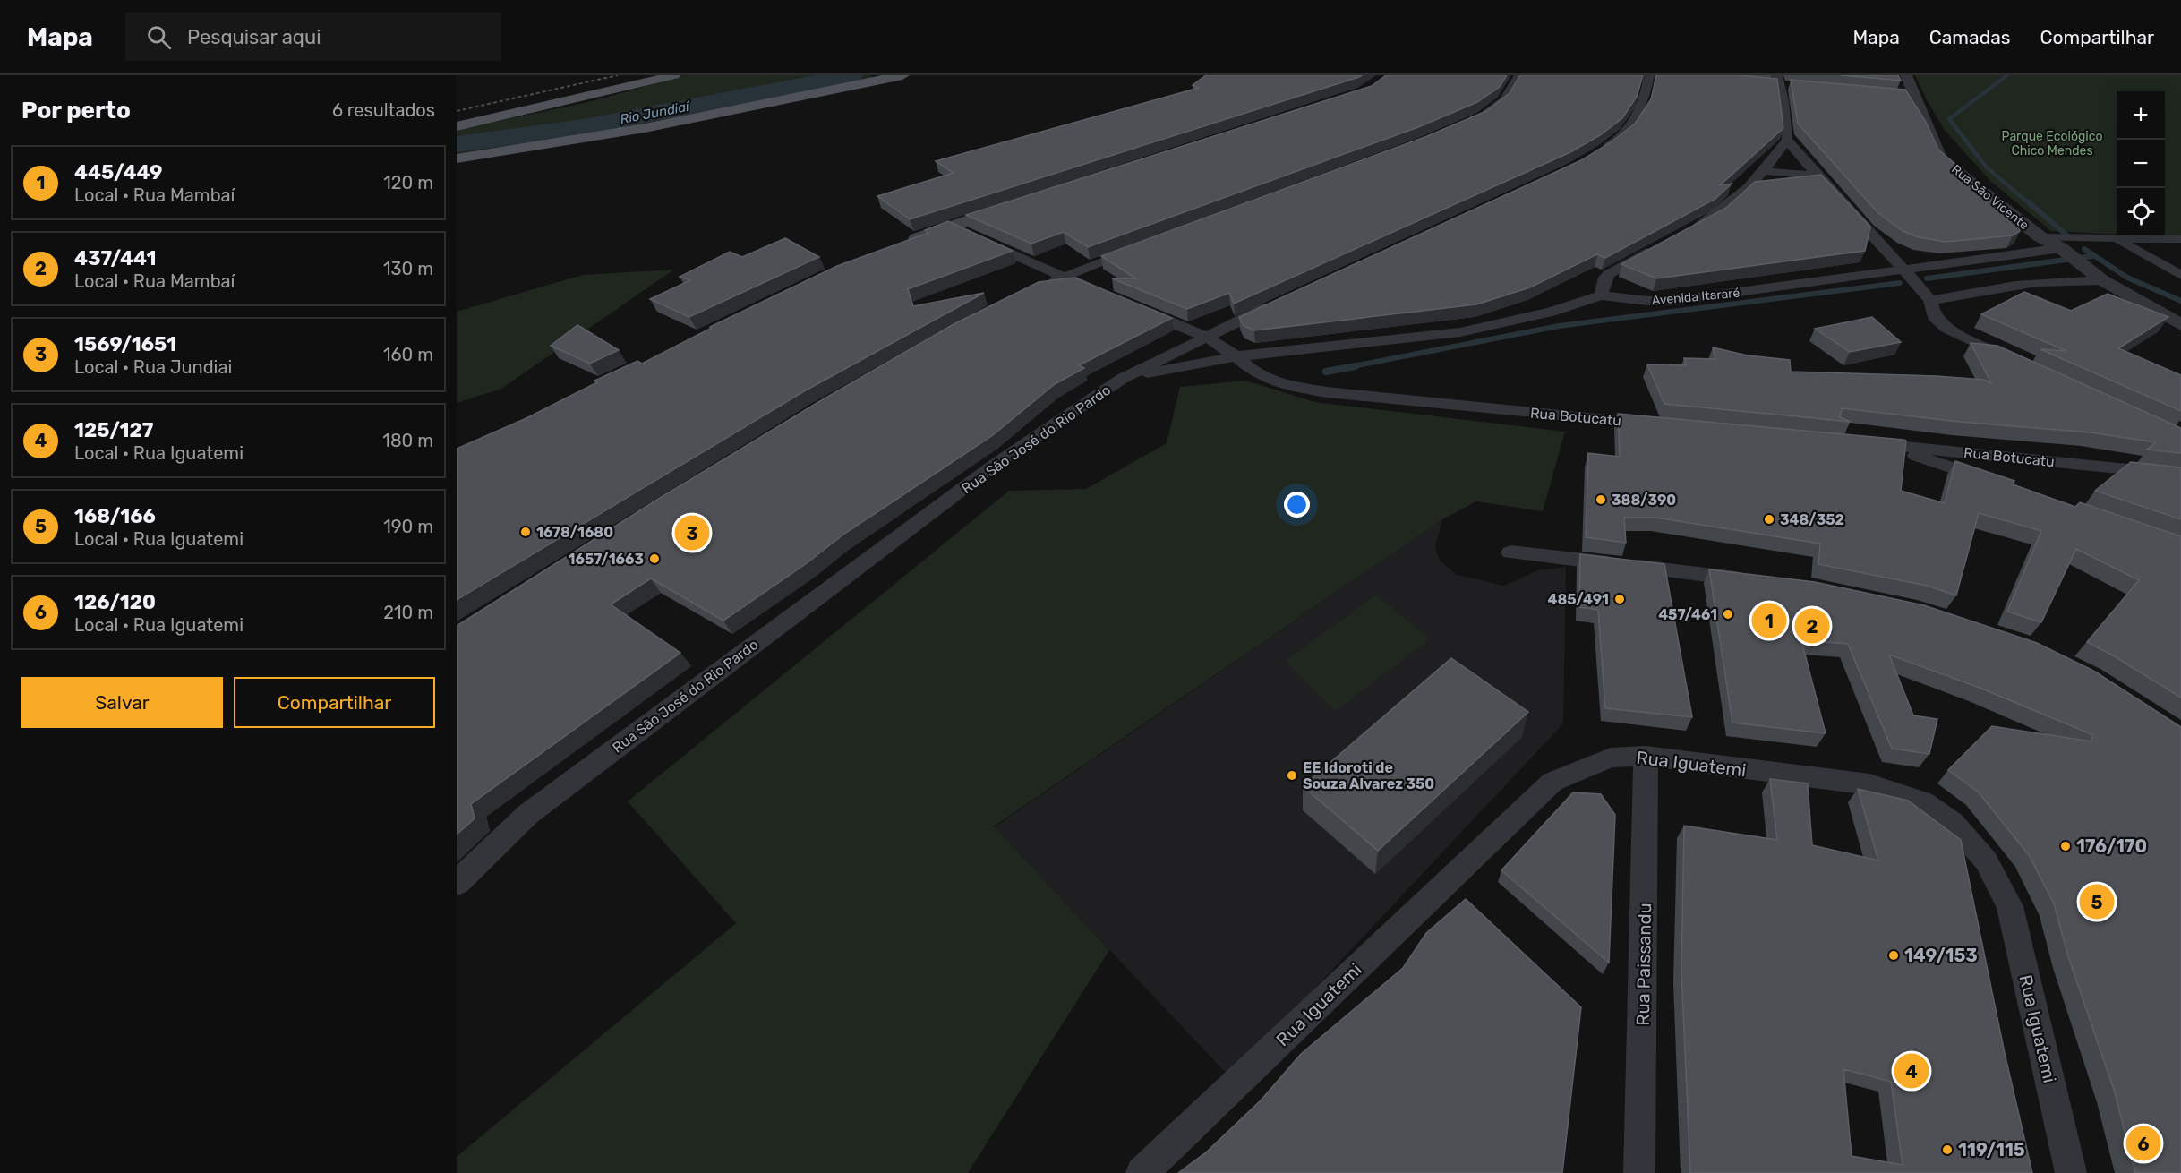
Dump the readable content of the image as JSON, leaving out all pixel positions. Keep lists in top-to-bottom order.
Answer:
{
  "streets": {
    "street": [
      "Rua São Vicente",
      "Avenida Itararé",
      "Rua Botucatu",
      "Rua São José do Rio Pardo",
      "Rua Iguatemi",
      "Rua Paissandu"
    ]
  },
  "crossings": [
    ["Rua São Vicente", "Avenida Itararé"],
    ["Avenida Itararé", "Rua Botucatu"],
    ["Avenida Itararé", "Rua São José do Rio Pardo"],
    ["Rua Botucatu", "Rua São José do Rio Pardo"],
    ["Rua Iguatemi", "Rua Paissandu"]
  ],
  "water": ["Rio Jundiaí"],
  "parks": ["Parque Ecológico Chico Mendes"],
  "places": [
    "388/390",
    "348/352",
    "1678/1680",
    "1657/1663",
    "485/491",
    "457/461",
    "EE Idoroti de Souza Alvarez 350",
    "176/170",
    "149/153",
    "119/115"
  ],
  "page": {
    "header": "Mapa",
    "search": "Pesquisar aqui",
    "nav": ["Mapa", "Camadas", "Compartilhar"],
    "heading": ["Por perto", "6 resultados"],
    "map_buttons": ["+", "−"],
    "list": [
      {
        "mark": "1",
        "name": "445/449",
        "note": "Local · Rua Mambaí",
        "value": "120 m"
      },
      {
        "mark": "2",
        "name": "437/441",
        "note": "Local · Rua Mambaí",
        "value": "130 m"
      },
      {
        "mark": "3",
        "name": "1569/1651",
        "note": "Local · Rua Jundiai",
        "value": "160 m"
      },
      {
        "mark": "4",
        "name": "125/127",
        "note": "Local · Rua Iguatemi",
        "value": "180 m"
      },
      {
        "mark": "5",
        "name": "168/166",
        "note": "Local · Rua Iguatemi",
        "value": "190 m"
      },
      {
        "mark": "6",
        "name": "126/120",
        "note": "Local · Rua Iguatemi",
        "value": "210 m"
      }
    ],
    "pins": [
      "3",
      "1",
      "2",
      "5",
      "4",
      "6"
    ],
    "buttons": ["Salvar", "Compartilhar"]
  }
}
